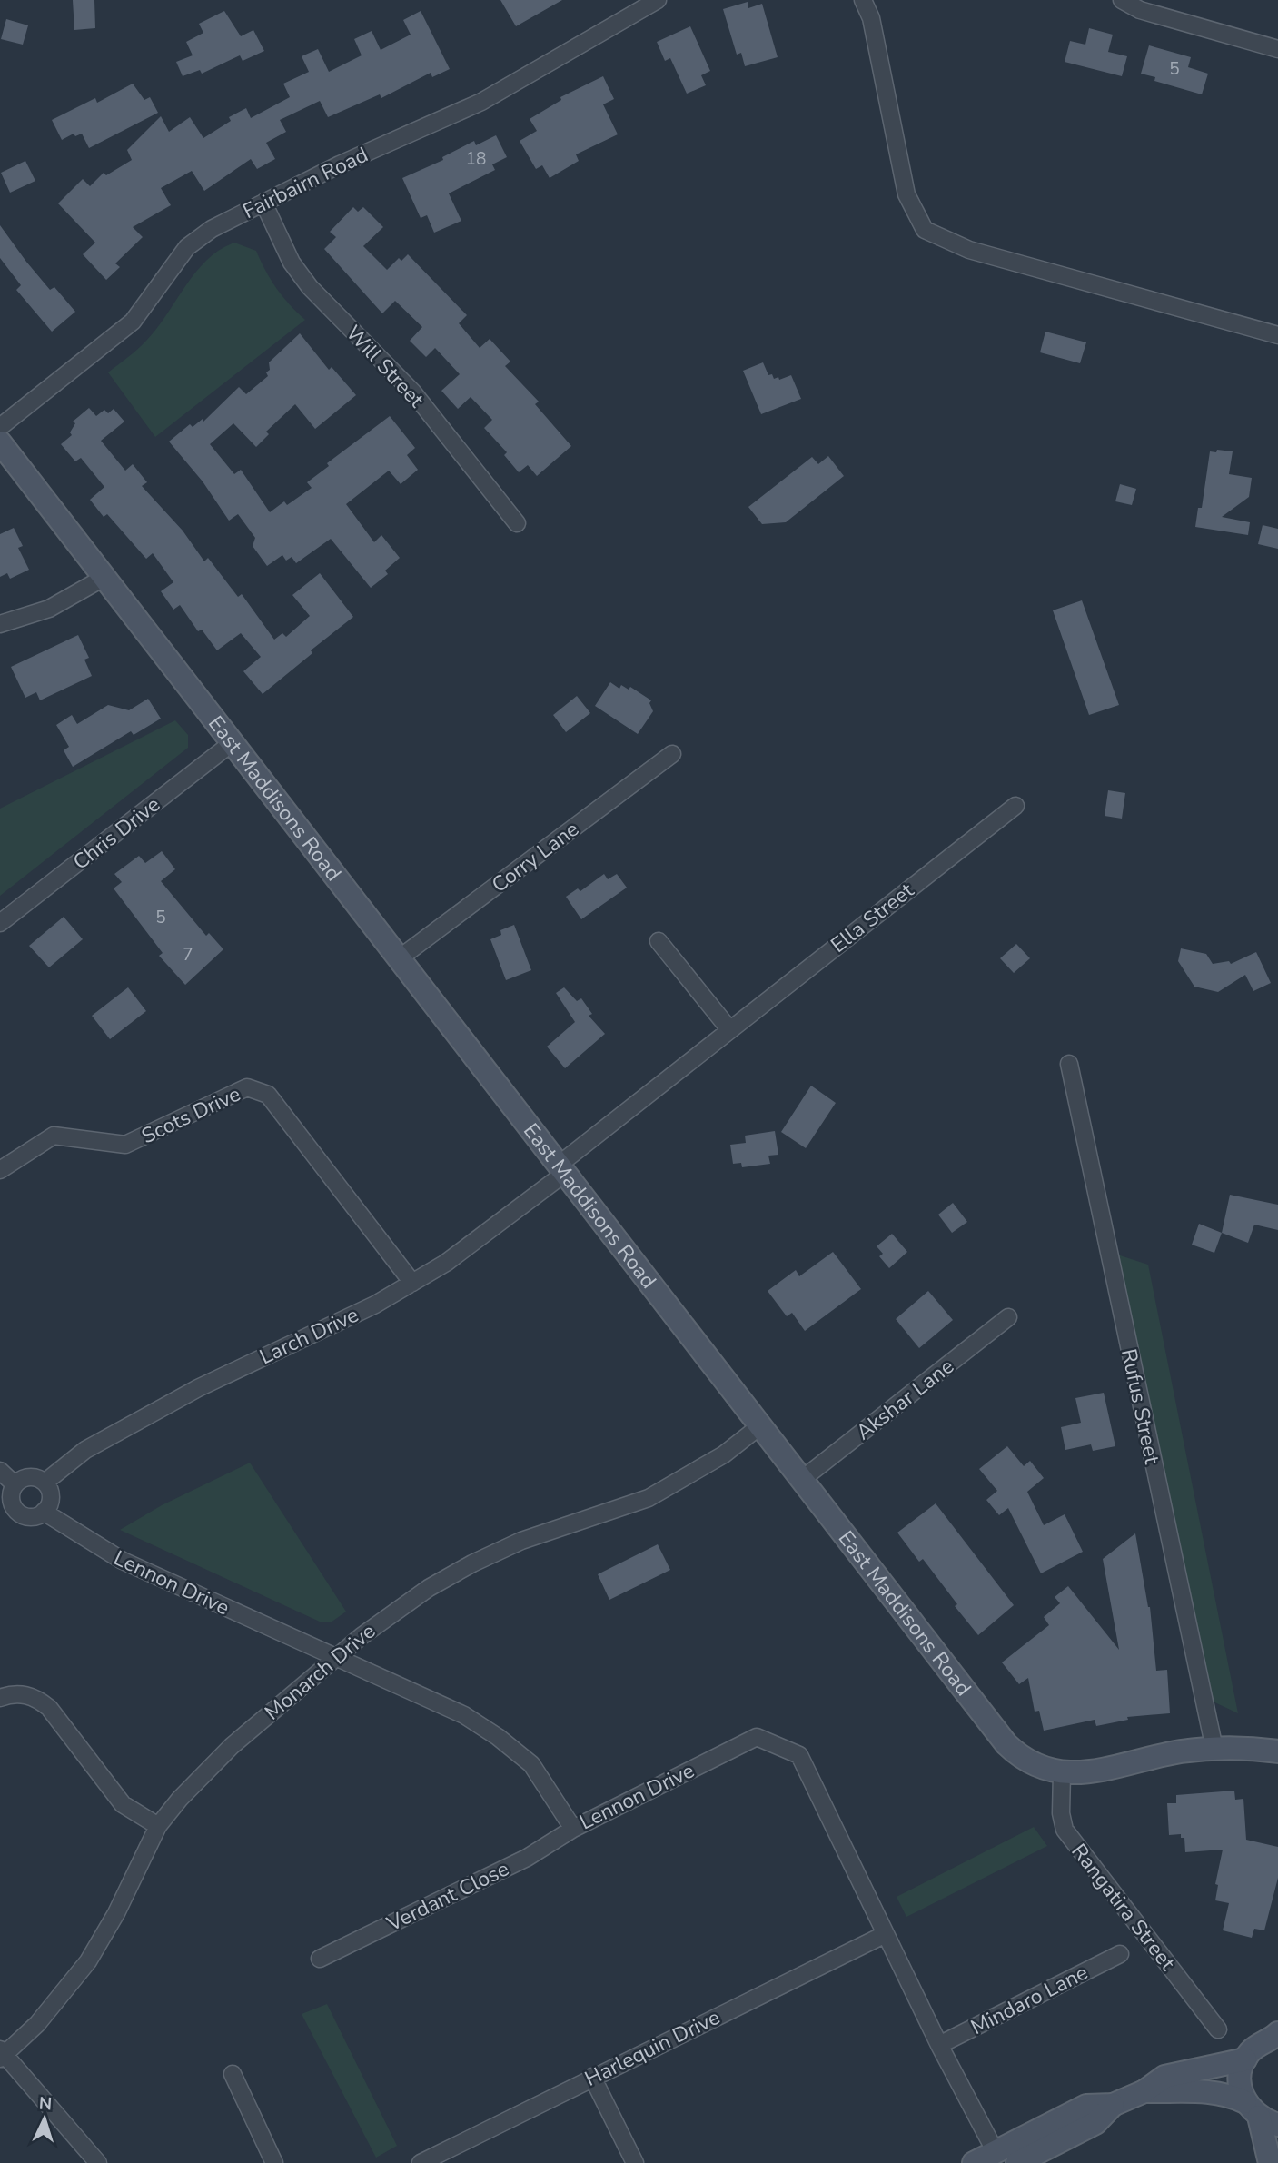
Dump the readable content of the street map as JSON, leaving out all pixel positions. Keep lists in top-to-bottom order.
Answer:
{
  "streets": {
    "street": [
      "Fairbairn Road",
      "Will Street",
      "East Maddisons Road",
      "Chris Drive",
      "Corry Lane",
      "Ella Street",
      "Scots Drive",
      "Larch Drive",
      "Akshar Lane",
      "Rufus Street",
      "Lennon Drive",
      "Monarch Drive",
      "Verdant Close",
      "Rangatira Street",
      "Mindaro Lane",
      "Harlequin Drive"
    ]
  },
  "crossings": [
    ["Fairbairn Road", "Will Street"],
    ["East Maddisons Road", "Chris Drive"],
    ["East Maddisons Road", "Corry Lane"],
    ["East Maddisons Road", "Ella Street"],
    ["East Maddisons Road", "Larch Drive"],
    ["East Maddisons Road", "Akshar Lane"],
    ["East Maddisons Road", "Rufus Street"],
    ["East Maddisons Road", "Monarch Drive"],
    ["East Maddisons Road", "Rangatira Street"],
    ["Ella Street", "Larch Drive"],
    ["Scots Drive", "Larch Drive"],
    ["Larch Drive", "Lennon Drive"],
    ["Lennon Drive", "Monarch Drive"],
    ["Lennon Drive", "Verdant Close"],
    ["Lennon Drive", "Mindaro Lane"],
    ["Lennon Drive", "Harlequin Drive"]
  ],
  "house_numbers": [
    "5",
    "18",
    "5",
    "7"
  ],
  "north": "top"
}
